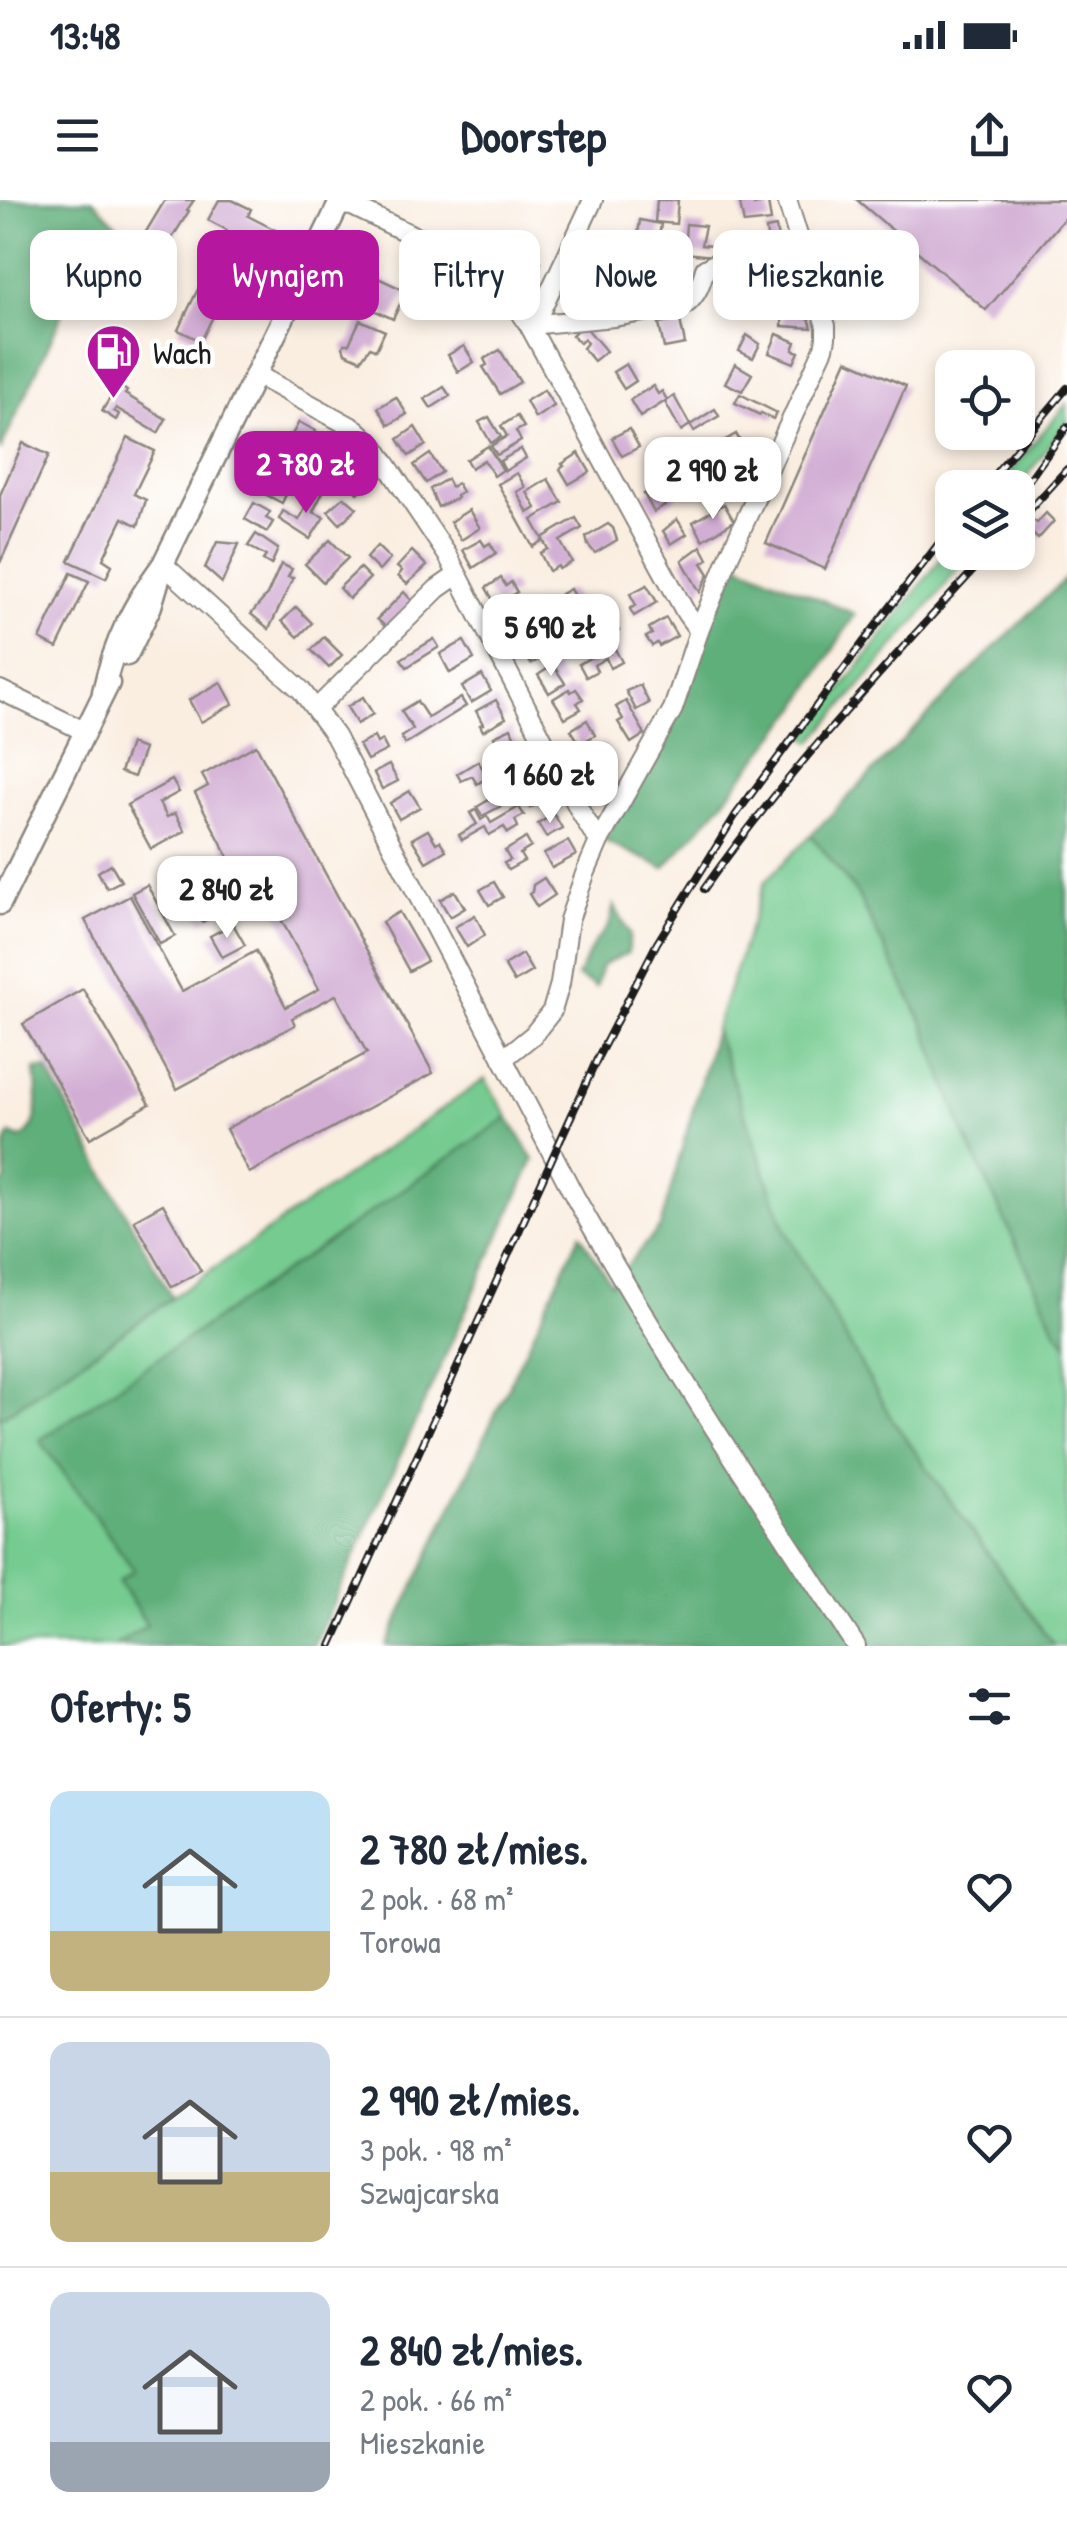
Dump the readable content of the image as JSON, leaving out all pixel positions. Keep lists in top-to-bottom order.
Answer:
{
  "places": {
    "fuel station": ["Wach"]
  },
  "page": {
    "status": "13:48",
    "header": "Doorstep",
    "chip": [
      "Kupno",
      "Wynajem",
      "Filtry",
      "Nowe",
      "Mieszkanie"
    ],
    "price": [
      "2 780 zł",
      "2 990 zł",
      "5 690 zł",
      "1 660 zł",
      "2 840 zł"
    ],
    "heading": "Oferty: 5",
    "list": [
      {
        "name": "2 780 zł/mies.",
        "note": "2 pok. · 68 m² · Torowa"
      },
      {
        "name": "2 990 zł/mies.",
        "note": "3 pok. · 98 m² · Szwajcarska"
      },
      {
        "name": "2 840 zł/mies.",
        "note": "2 pok. · 66 m² · Mieszkanie"
      }
    ]
  }
}
